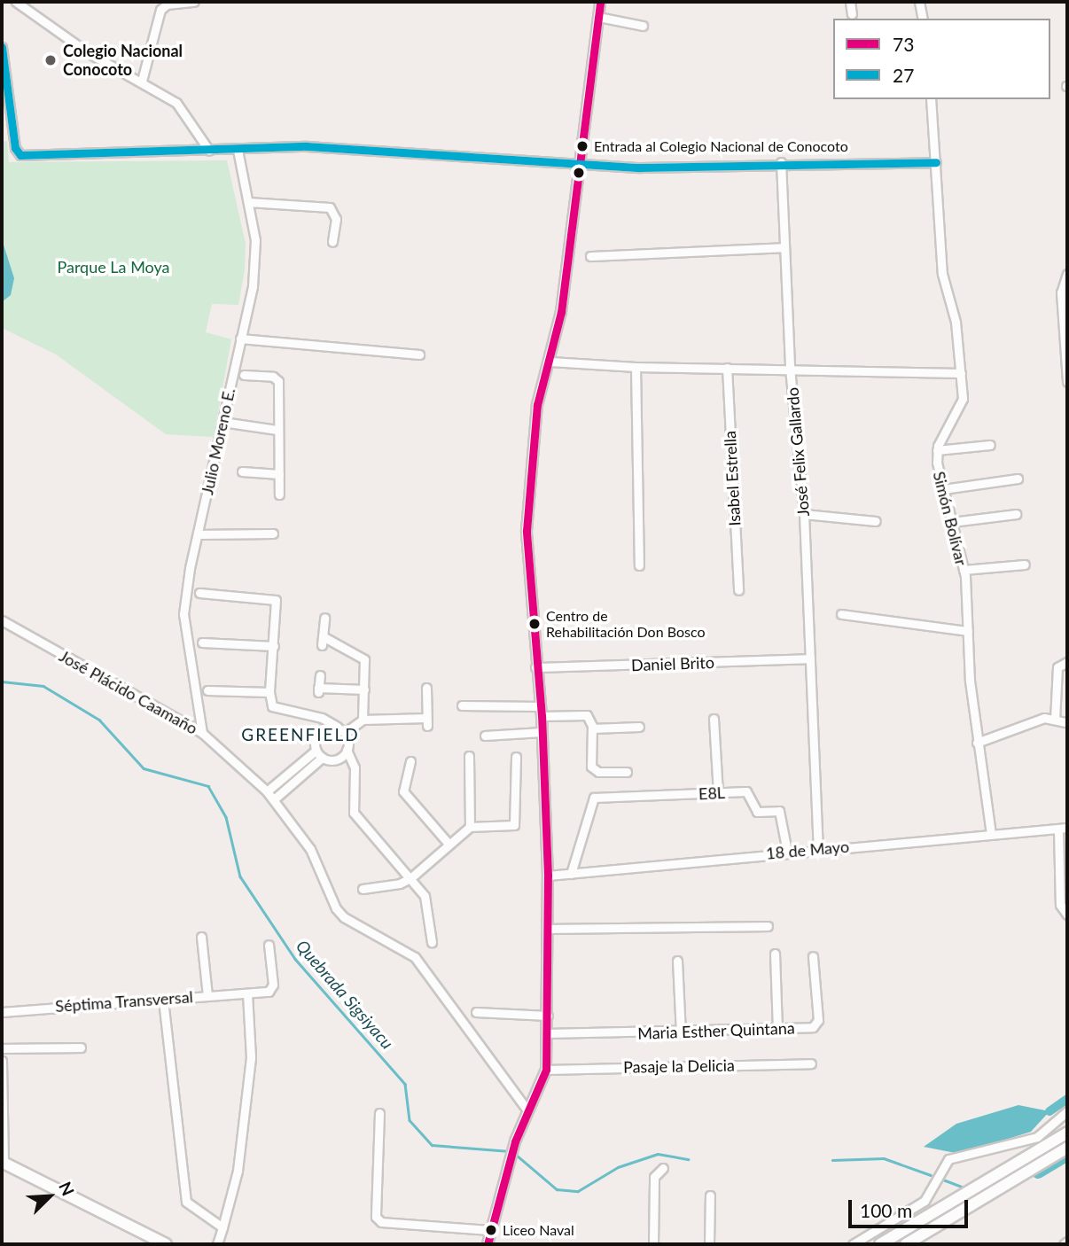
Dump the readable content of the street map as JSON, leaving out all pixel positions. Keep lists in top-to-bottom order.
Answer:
{
  "streets": {
    "street": [
      "Julio Moreno E.",
      "José Felix Gallardo",
      "Isabel Estrella",
      "Simón Bolívar",
      "Daniel Brito",
      "José Plácido Caamaño",
      "E8L",
      "18 de Mayo",
      "Séptima Transversal",
      "Maria Esther Quintana",
      "Pasaje la Delicia"
    ]
  },
  "crossings": [
    ["Julio Moreno E.", "José Plácido Caamaño"],
    ["José Felix Gallardo", "Daniel Brito"],
    ["José Felix Gallardo", "18 de Mayo"],
    ["Simón Bolívar", "18 de Mayo"],
    ["E8L", "18 de Mayo"]
  ],
  "districts": ["GREENFIELD"],
  "water": ["Quebrada Sigsiyacu"],
  "parks": ["Parque La Moya"],
  "places": [
    "Colegio Nacional Conocoto",
    "Entrada al Colegio Nacional de Conocoto",
    "Centro de Rehabilitación Don Bosco",
    "Liceo Naval"
  ],
  "lines": ["transit line 73", "transit line 27"],
  "legend": ["73", "27"],
  "scale_bar": "100 m",
  "north": "top right"
}
